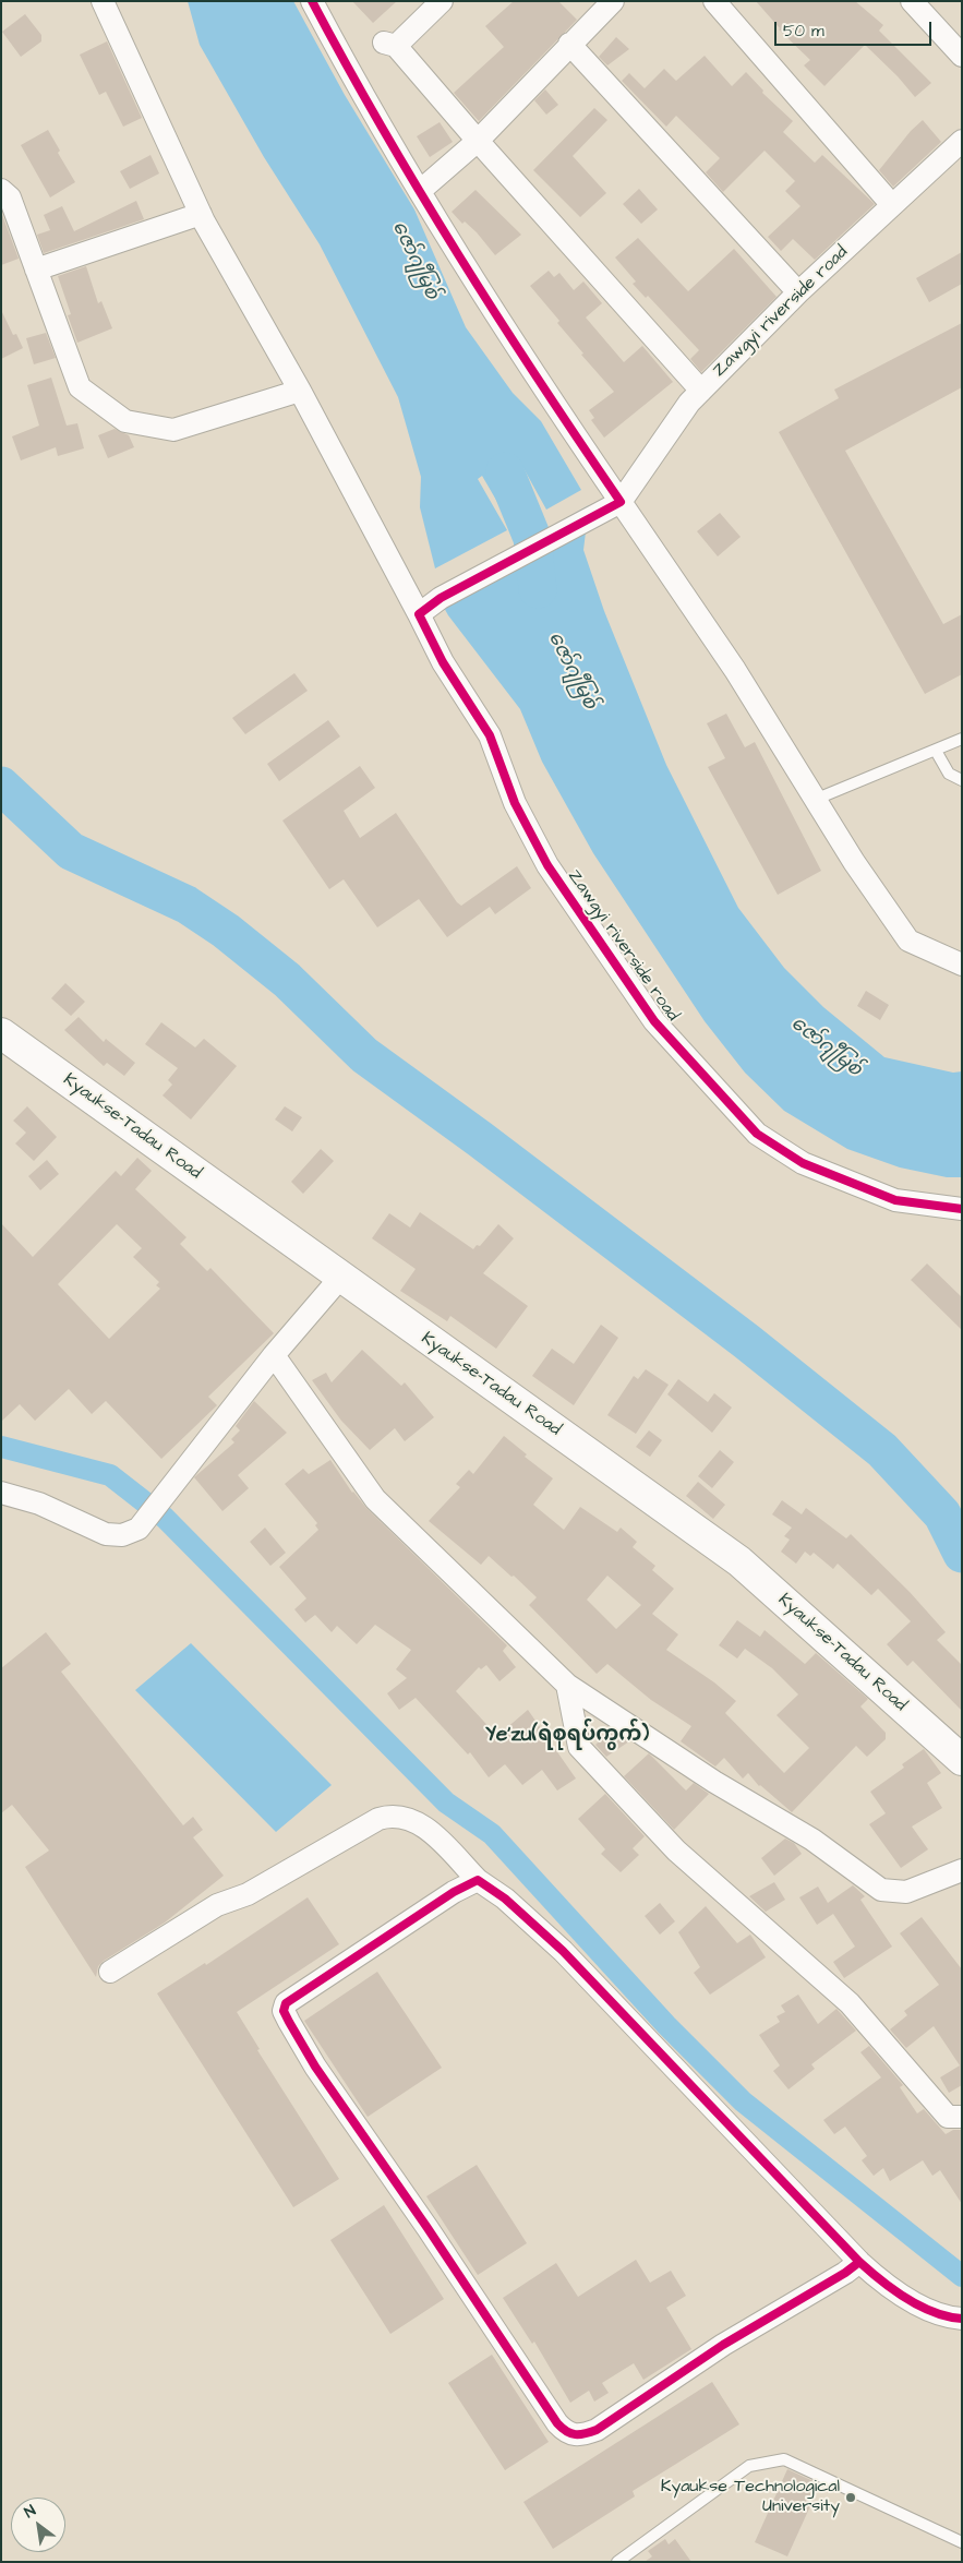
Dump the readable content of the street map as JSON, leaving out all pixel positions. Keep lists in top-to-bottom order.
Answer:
{
  "streets": {
    "main road": ["Kyaukse-Tadau Road"],
    "street": ["Zawgyi riverside road"]
  },
  "districts": ["Ye'zu(ရဲစုရပ်ကွက်)"],
  "water": ["ဇော်ဂျီမြစ်"],
  "places": ["Kyaukse Technological University"],
  "scale_bar": "50 m",
  "north": "top left"
}
